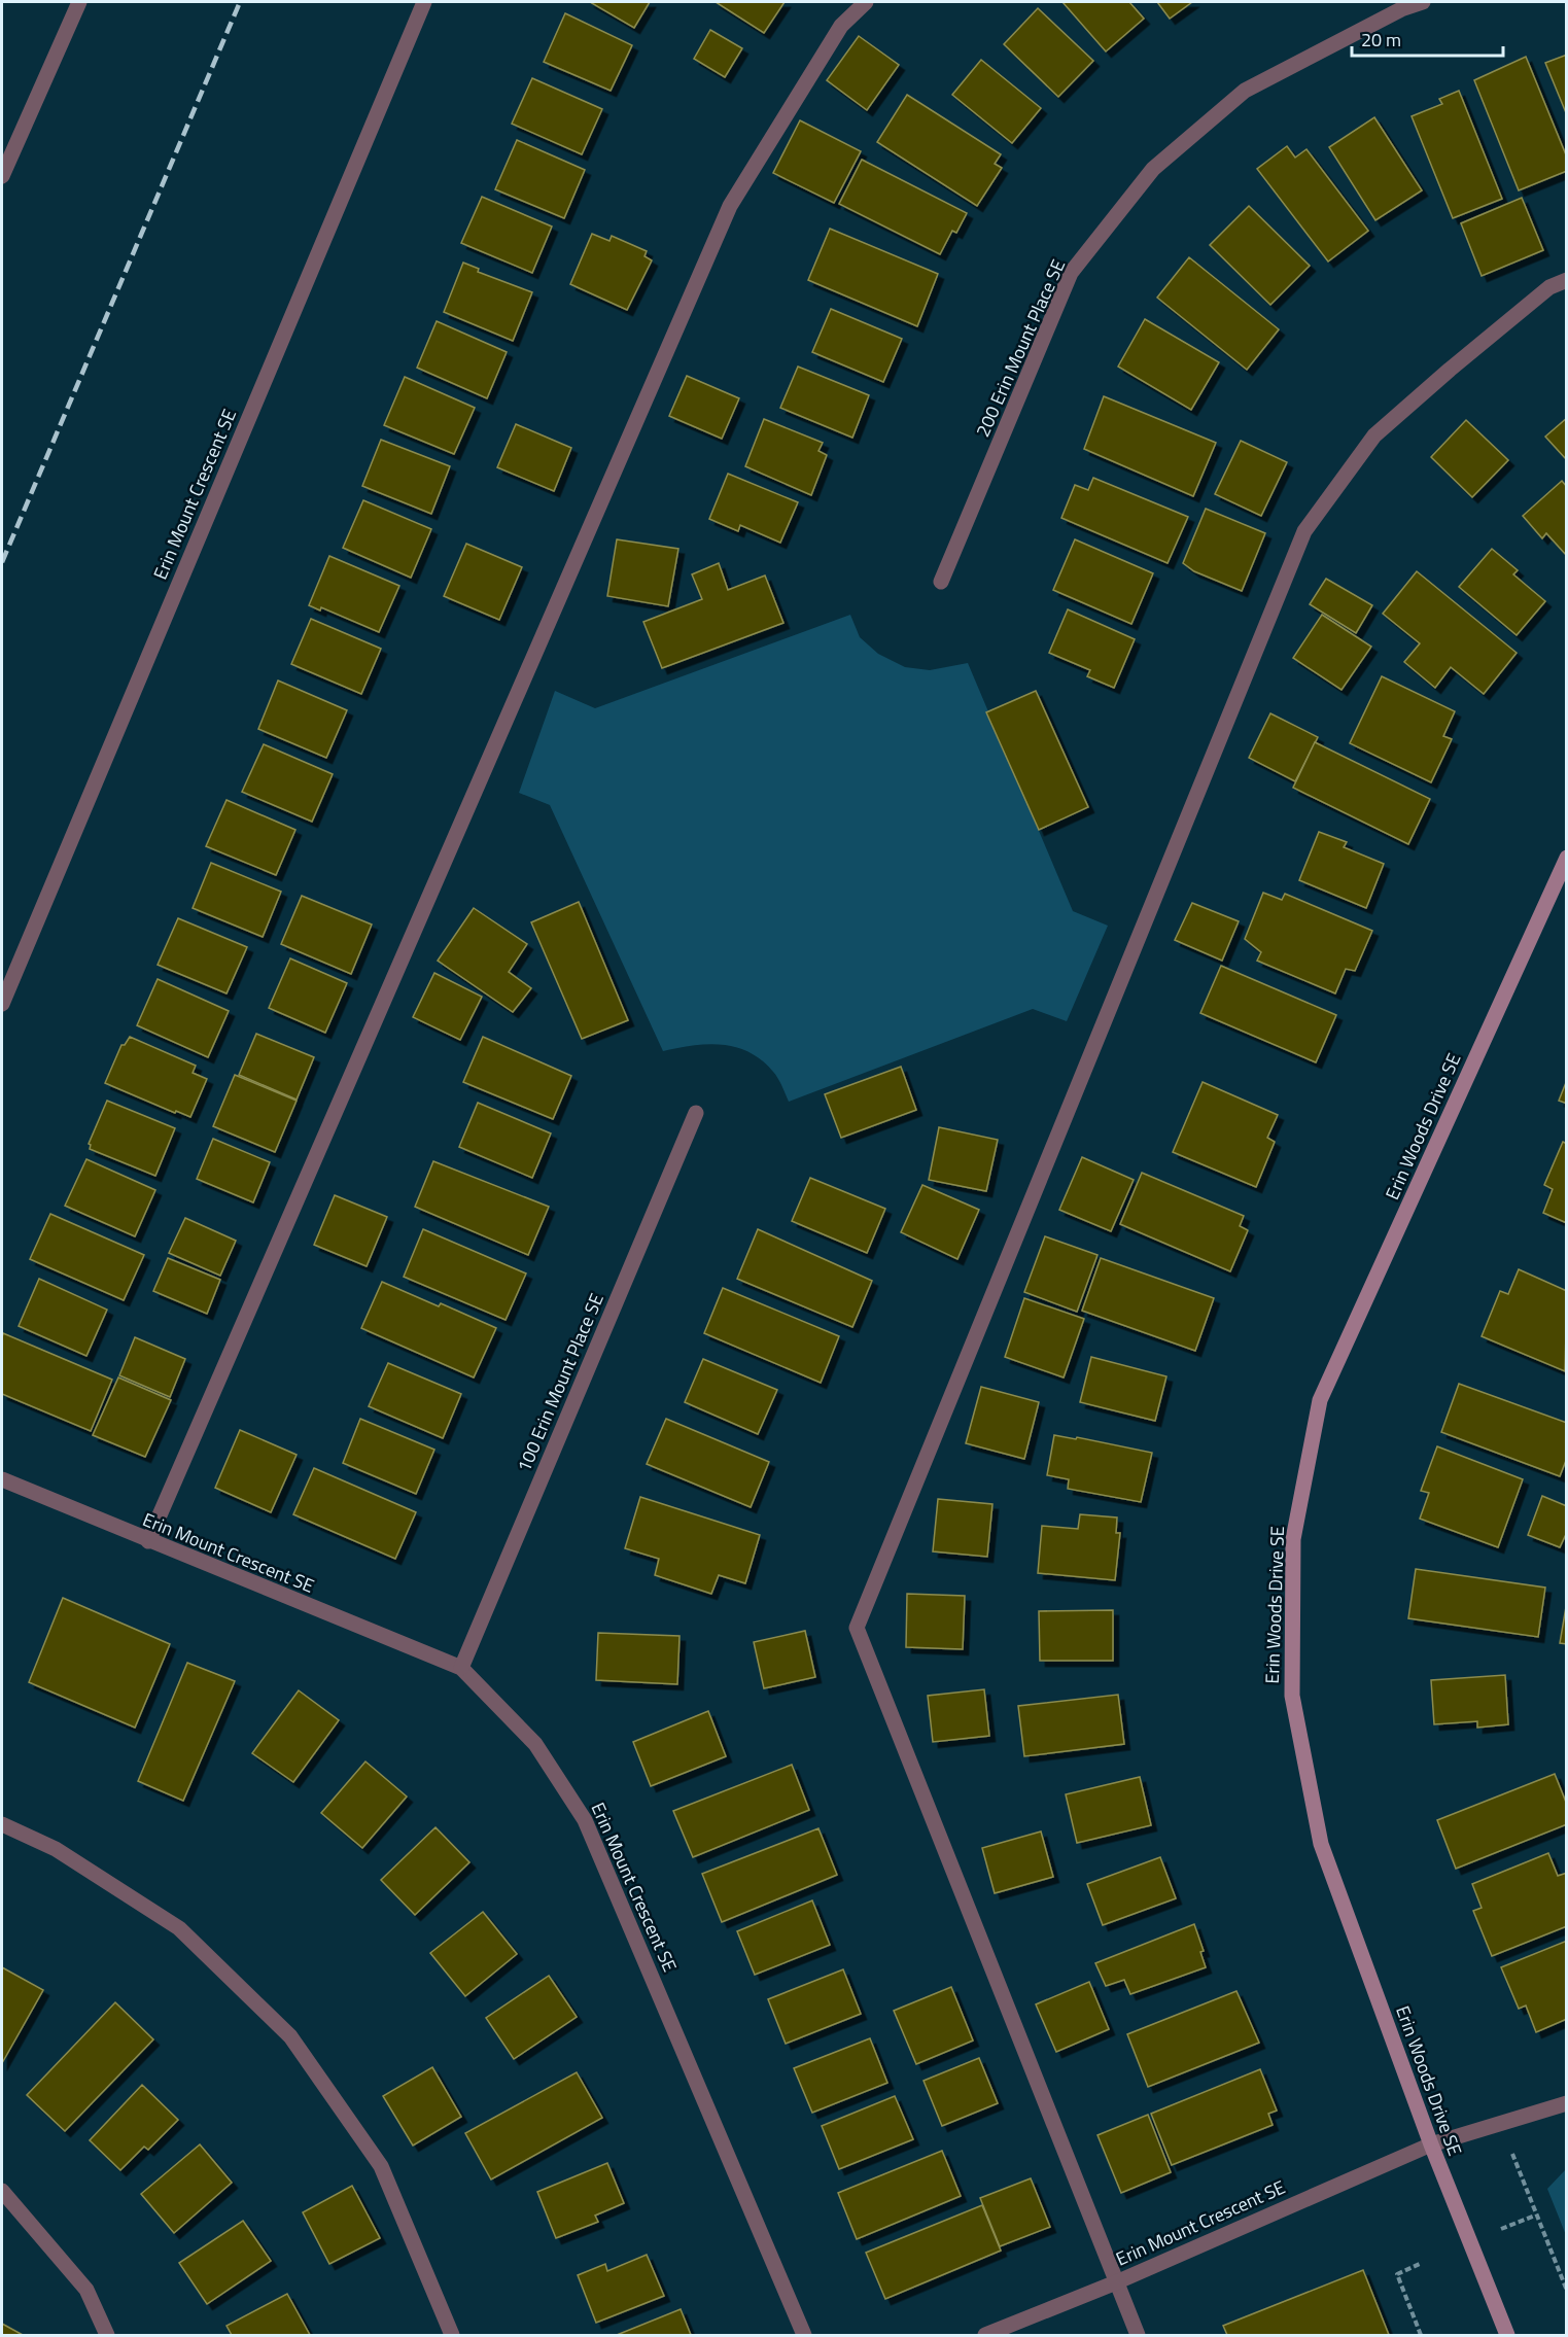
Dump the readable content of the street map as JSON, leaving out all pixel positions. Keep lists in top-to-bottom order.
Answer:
{
  "streets": {
    "street": [
      "200 Erin Mount Place SE",
      "Erin Mount Crescent SE",
      "Erin Woods Drive SE",
      "100 Erin Mount Place SE"
    ]
  },
  "crossings": [
    ["Erin Mount Crescent SE", "Erin Woods Drive SE"],
    ["Erin Mount Crescent SE", "100 Erin Mount Place SE"]
  ],
  "scale_bar": "20 m"
}
